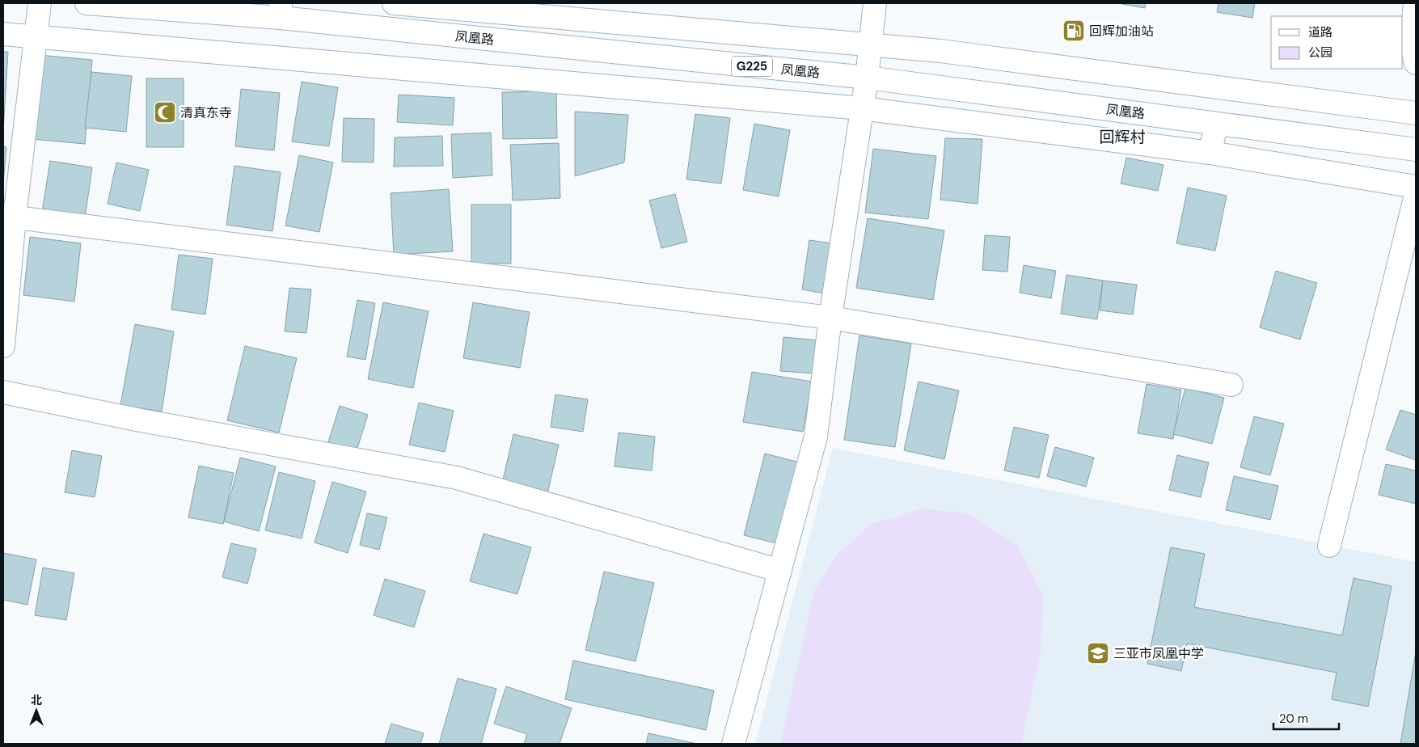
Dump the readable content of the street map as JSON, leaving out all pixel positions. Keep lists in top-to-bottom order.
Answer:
{
  "streets": {
    "main road": ["凤凰路", "G225"]
  },
  "districts": ["回辉村"],
  "places": {
    "fuel station": ["回辉加油站"],
    "mosque": ["清真东寺"],
    "school or university": ["三亚市凤凰中学"]
  },
  "legend": ["道路", "公园"],
  "scale_bar": "20 m",
  "north": "top"
}
